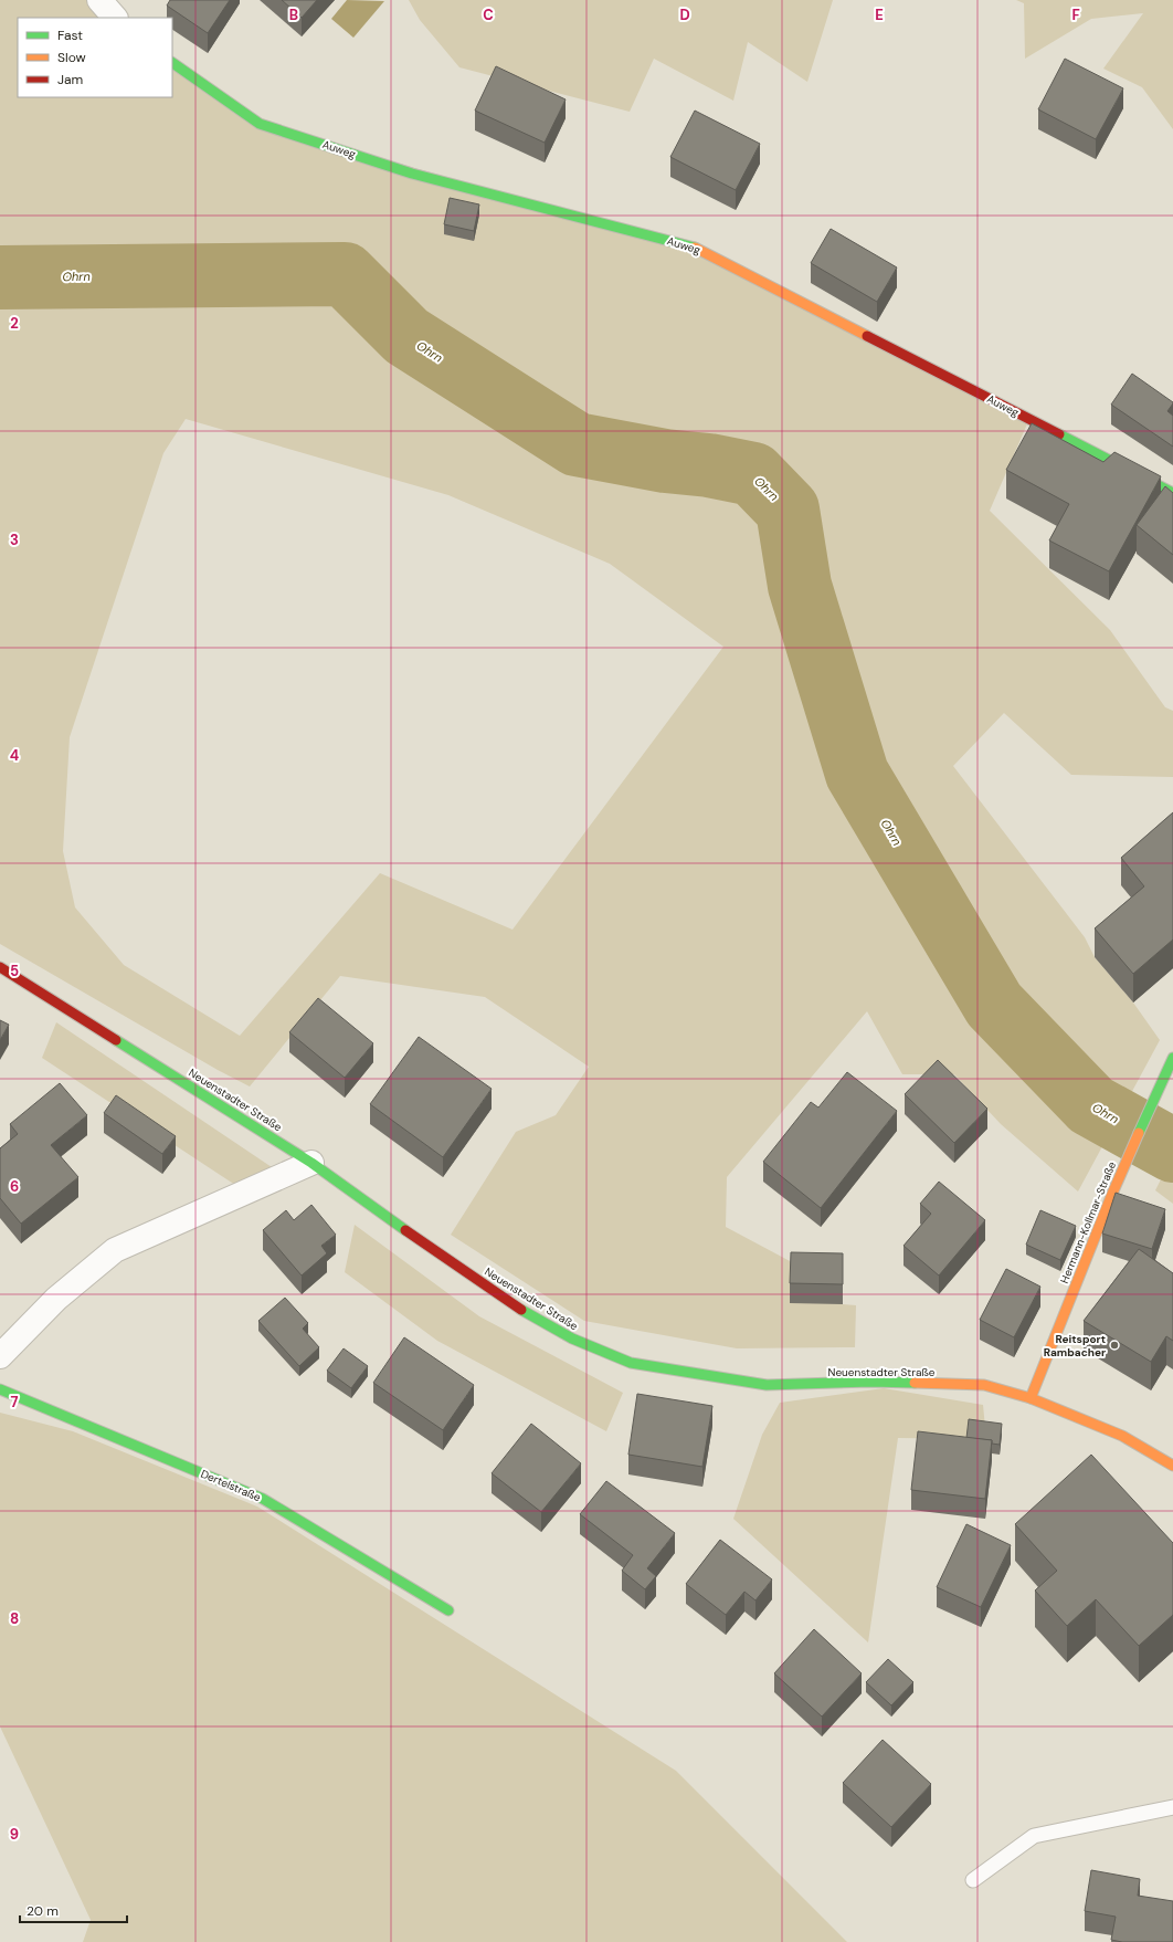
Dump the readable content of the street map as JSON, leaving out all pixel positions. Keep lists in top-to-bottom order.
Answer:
{
  "streets": {
    "street": [
      "Auweg",
      "Neuenstadter Straße",
      "Hermann-Kollmar-Straße",
      "Dertelstraße"
    ]
  },
  "crossings": [
    ["Neuenstadter Straße", "Hermann-Kollmar-Straße"]
  ],
  "water": ["Ohrn"],
  "places": ["Reitsport Rambacher"],
  "legend": ["Fast", "Slow", "Jam"],
  "scale_bar": "20 m",
  "grid": {
    "columns": [
      "B",
      "C",
      "D",
      "E",
      "F"
    ],
    "rows": [
      "2",
      "3",
      "4",
      "5",
      "6",
      "7",
      "8",
      "9"
    ]
  }
}
